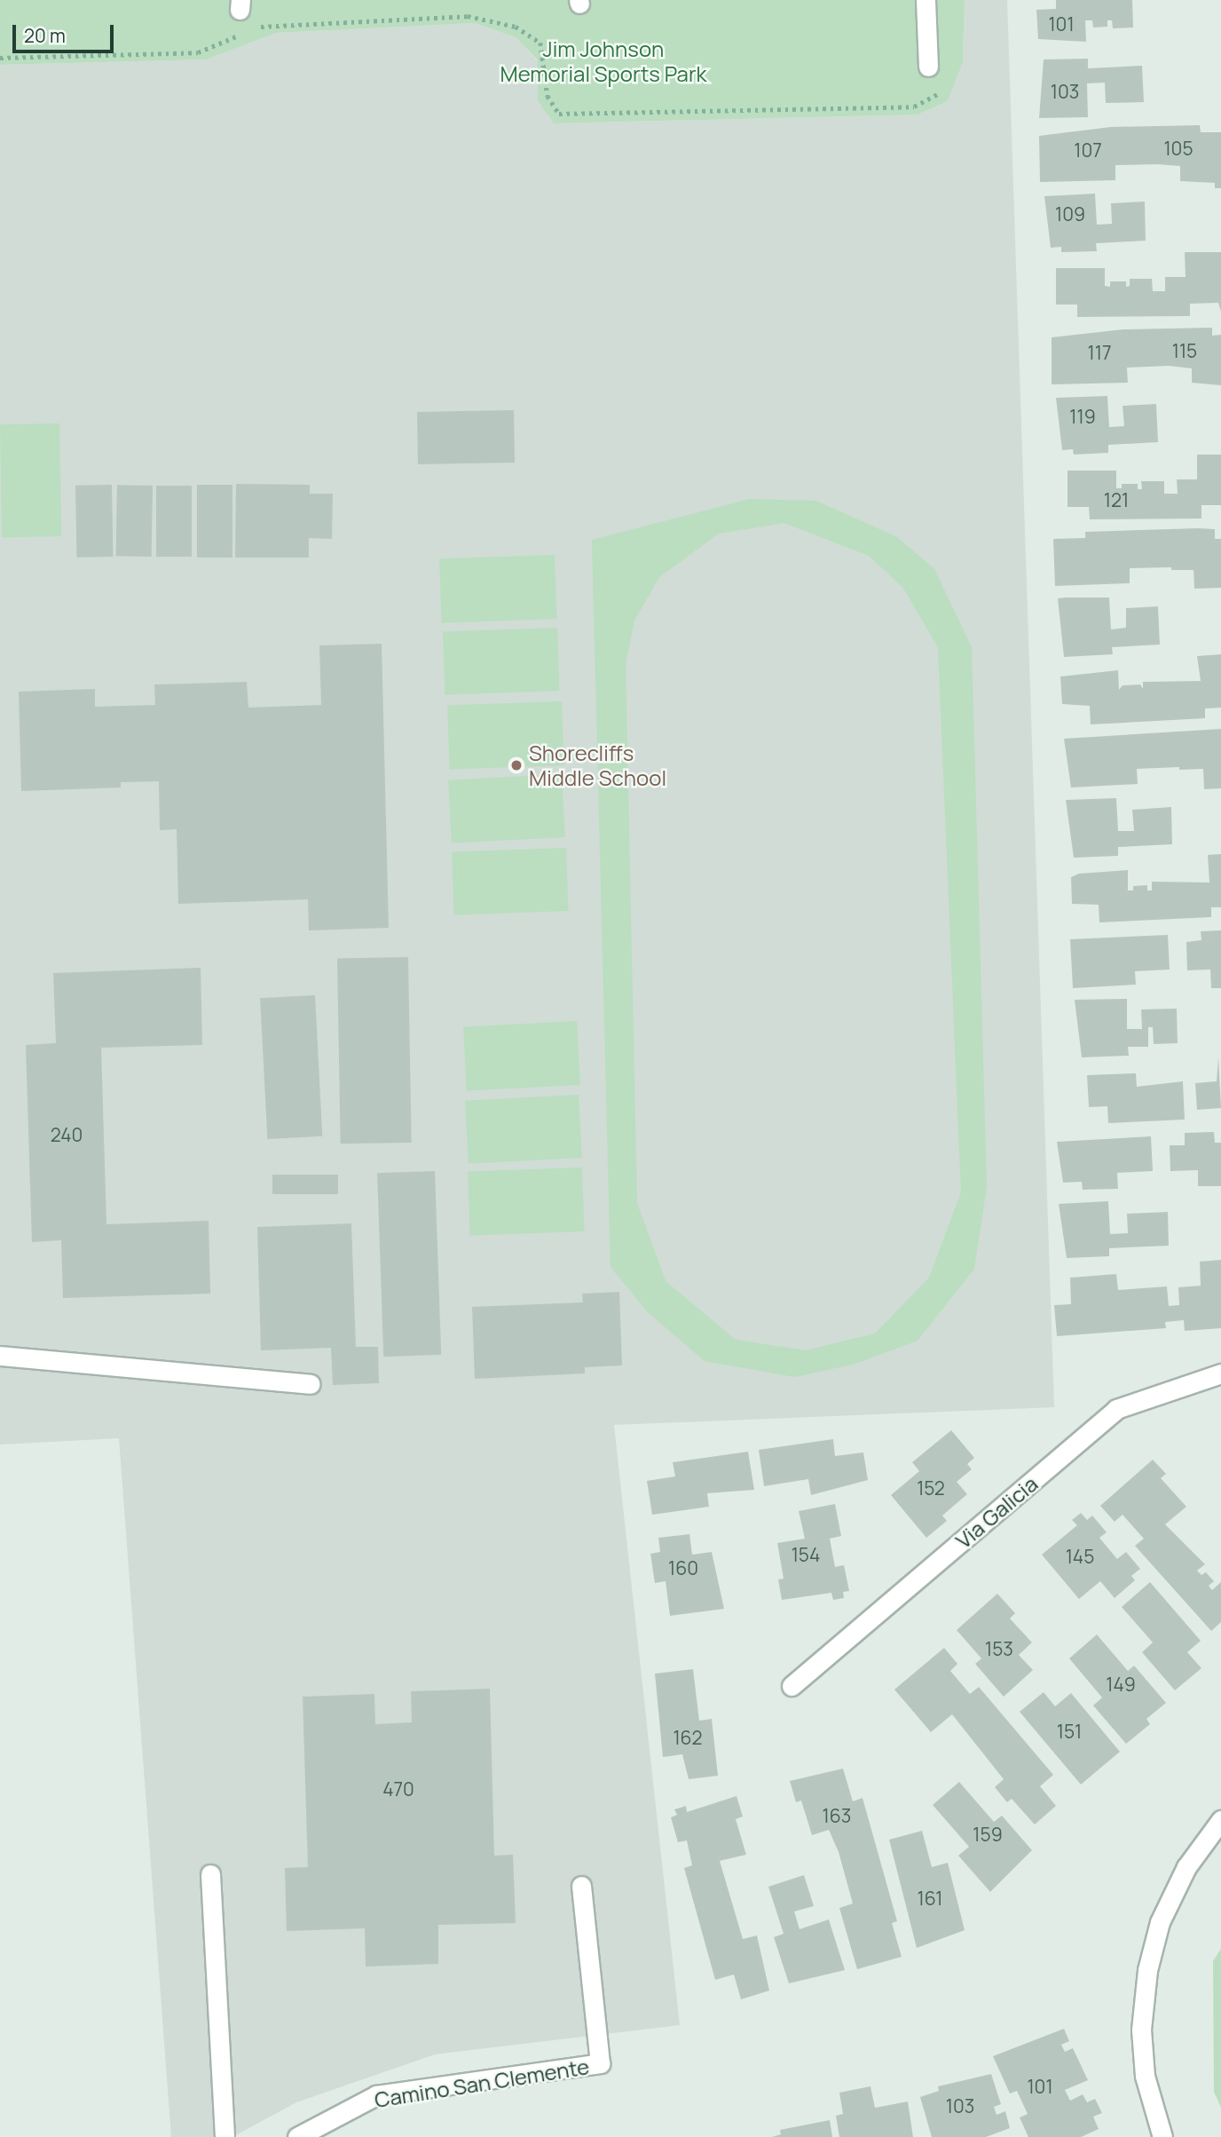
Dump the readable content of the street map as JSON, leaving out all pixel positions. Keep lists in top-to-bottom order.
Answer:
{
  "streets": {
    "street": ["Via Galicia", "Camino San Clemente"]
  },
  "parks": ["Jim Johnson Memorial Sports Park"],
  "places": ["Shorecliffs Middle School"],
  "house_numbers": [
    "101",
    "103",
    "105",
    "107",
    "109",
    "115",
    "117",
    "119",
    "121",
    "240",
    "152",
    "154",
    "145",
    "160",
    "153",
    "149",
    "151",
    "162",
    "470",
    "163",
    "159",
    "161",
    "101",
    "103"
  ],
  "scale_bar": "20 m"
}
